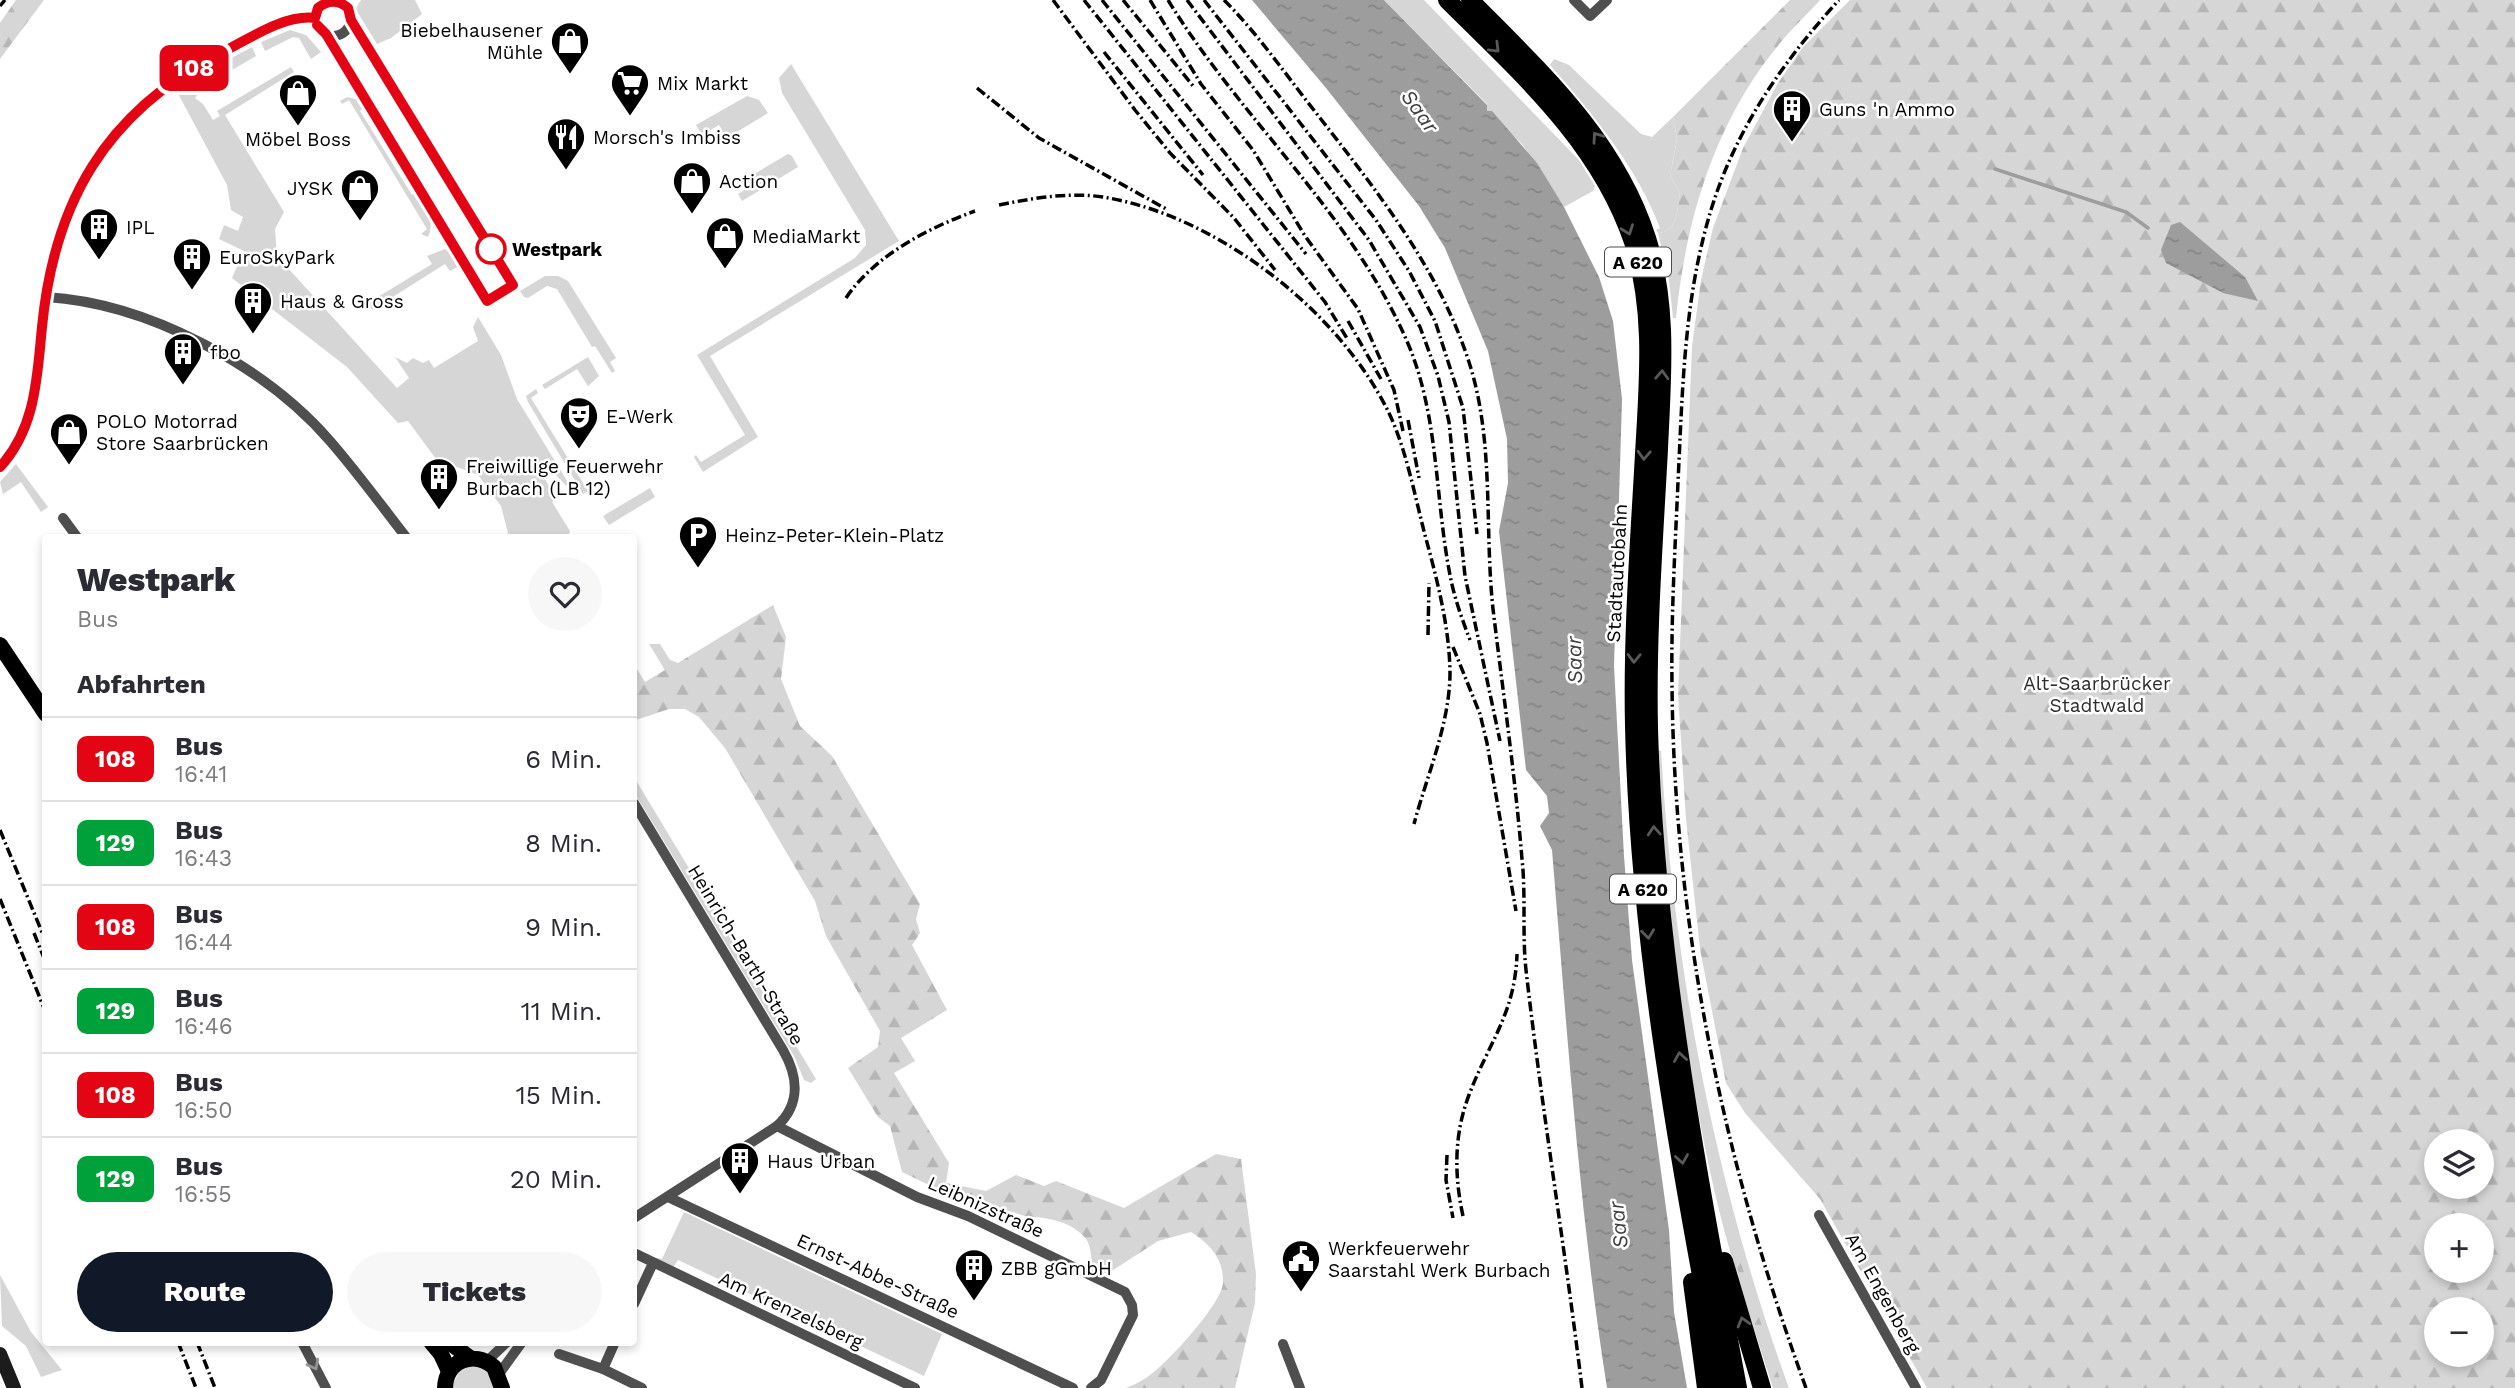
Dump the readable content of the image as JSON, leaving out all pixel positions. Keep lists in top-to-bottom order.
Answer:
{
  "streets": {
    "highway": ["A 620", "Stadtautobahn"],
    "street": [
      "Heinrich-Barth-Straße",
      "Leibnizstraße",
      "Ernst-Abbe-Straße",
      "Am Engenberg",
      "Am Krenzelsberg"
    ]
  },
  "crossings": [
    ["A 620", "Stadtautobahn"],
    ["Heinrich-Barth-Straße", "Leibnizstraße"],
    ["Heinrich-Barth-Straße", "Ernst-Abbe-Straße"]
  ],
  "water": ["Saar"],
  "parks": ["Alt-Saarbrücker Stadtwald"],
  "places": {
    "shop": [
      "Biebelhausener Mühle",
      "Möbel Boss",
      "Action",
      "JYSK",
      "MediaMarkt",
      "POLO Motorrad Store Saarbrücken"
    ],
    "supermarket": ["Mix Markt"],
    "building": [
      "Guns 'n Ammo",
      "IPL",
      "EuroSkyPark",
      "Haus & Gross",
      "fbo",
      "Freiwillige Feuerwehr Burbach (LB 12)",
      "Haus Urban",
      "ZBB gGmbH"
    ],
    "restaurant": ["Morsch's Imbiss"],
    "other": ["Westpark"],
    "theatre": ["E-Werk"],
    "parking": ["Heinz-Peter-Klein-Platz"],
    "public building": ["Werkfeuerwehr Saarstahl Werk Burbach"]
  },
  "lines": ["bus line 108"],
  "page": {
    "on_map": "108",
    "heading": [
      ["Westpark", "Bus"],
      "Abfahrten"
    ],
    "list": [
      {
        "mark": "108",
        "name": "Bus",
        "note": "16:41",
        "value": "6 Min."
      },
      {
        "mark": "129",
        "name": "Bus",
        "note": "16:43",
        "value": "8 Min."
      },
      {
        "mark": "108",
        "name": "Bus",
        "note": "16:44",
        "value": "9 Min."
      },
      {
        "mark": "129",
        "name": "Bus",
        "note": "16:46",
        "value": "11 Min."
      },
      {
        "mark": "108",
        "name": "Bus",
        "note": "16:50",
        "value": "15 Min."
      },
      {
        "mark": "129",
        "name": "Bus",
        "note": "16:55",
        "value": "20 Min."
      }
    ],
    "map_buttons": ["+", "−"],
    "buttons": ["Route", "Tickets"]
  }
}
